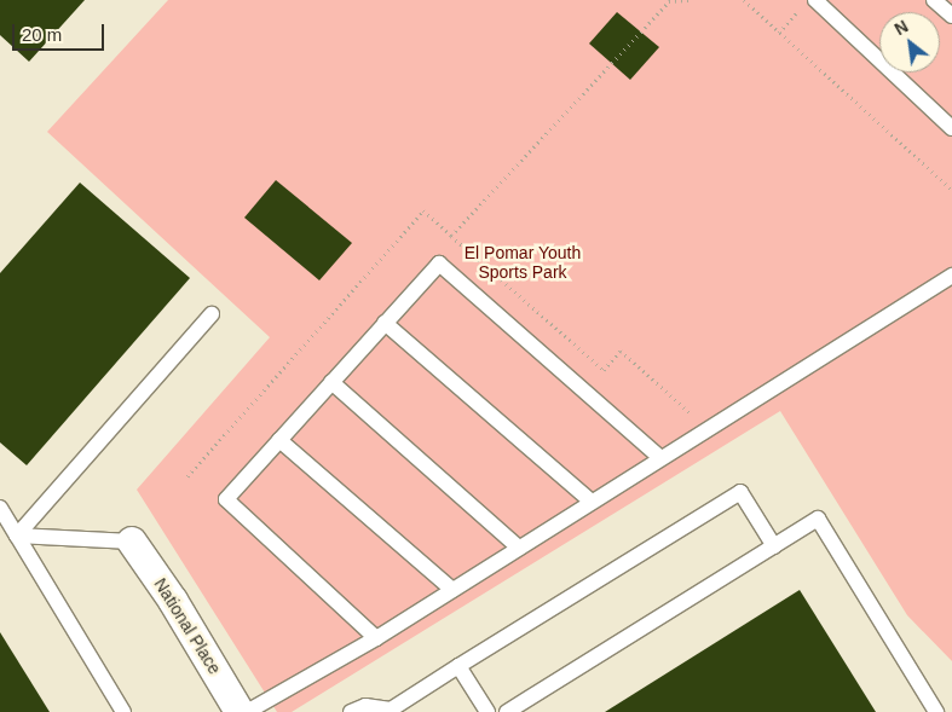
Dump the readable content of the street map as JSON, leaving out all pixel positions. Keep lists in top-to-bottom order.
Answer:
{
  "streets": {
    "street": ["National Place"]
  },
  "parks": ["El Pomar Youth Sports Park"],
  "scale_bar": "20 m",
  "north": "top left"
}
